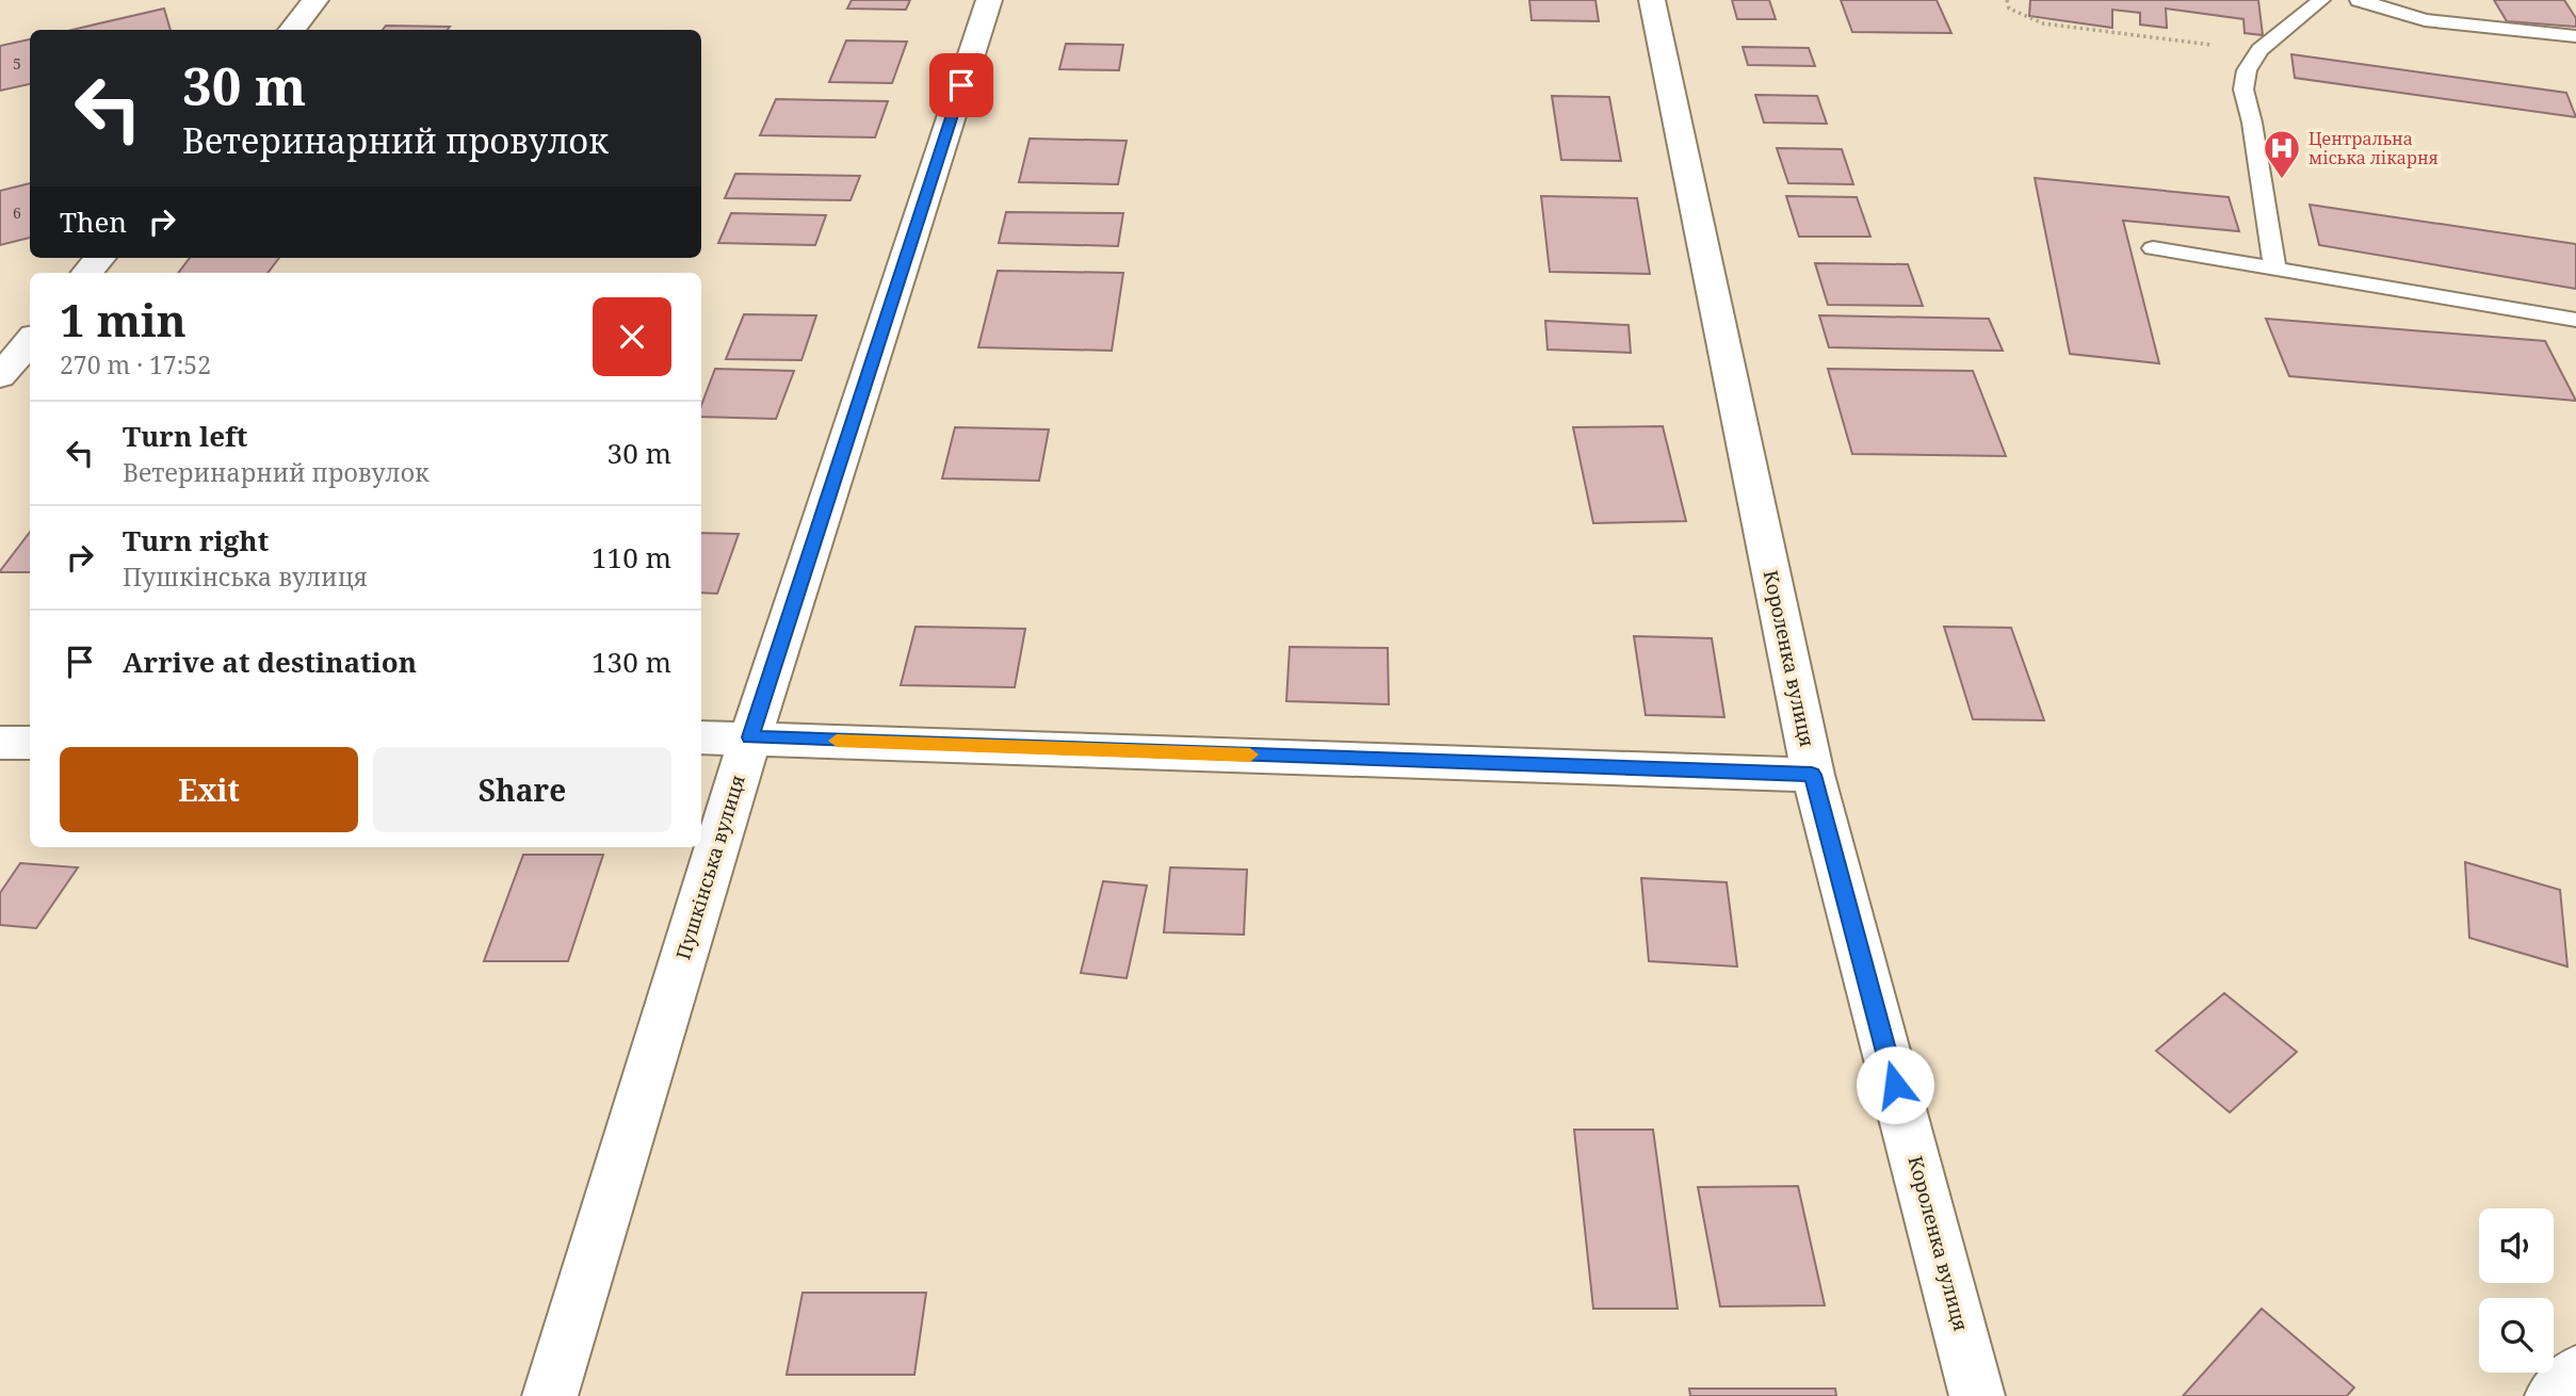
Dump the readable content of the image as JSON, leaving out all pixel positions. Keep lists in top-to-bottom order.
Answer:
{
  "streets": {
    "street": ["Короленка вулиця", "Пушкінська вулиця"]
  },
  "places": {
    "hospital": ["Центральна міська лікарня"]
  },
  "house_numbers": ["5", "6"],
  "page": {
    "turn": ["30 m", "Ветеринарний провулок"],
    "then": "Then",
    "heading": ["1 min", "270 m · 17:52"],
    "list": [
      {
        "name": "Turn left",
        "note": "Ветеринарний провулок",
        "value": "30 m"
      },
      {
        "name": "Turn right",
        "note": "Пушкінська вулиця",
        "value": "110 m"
      },
      {
        "name": "Arrive at destination",
        "value": "130 m"
      }
    ],
    "buttons": ["Exit", "Share"]
  }
}
